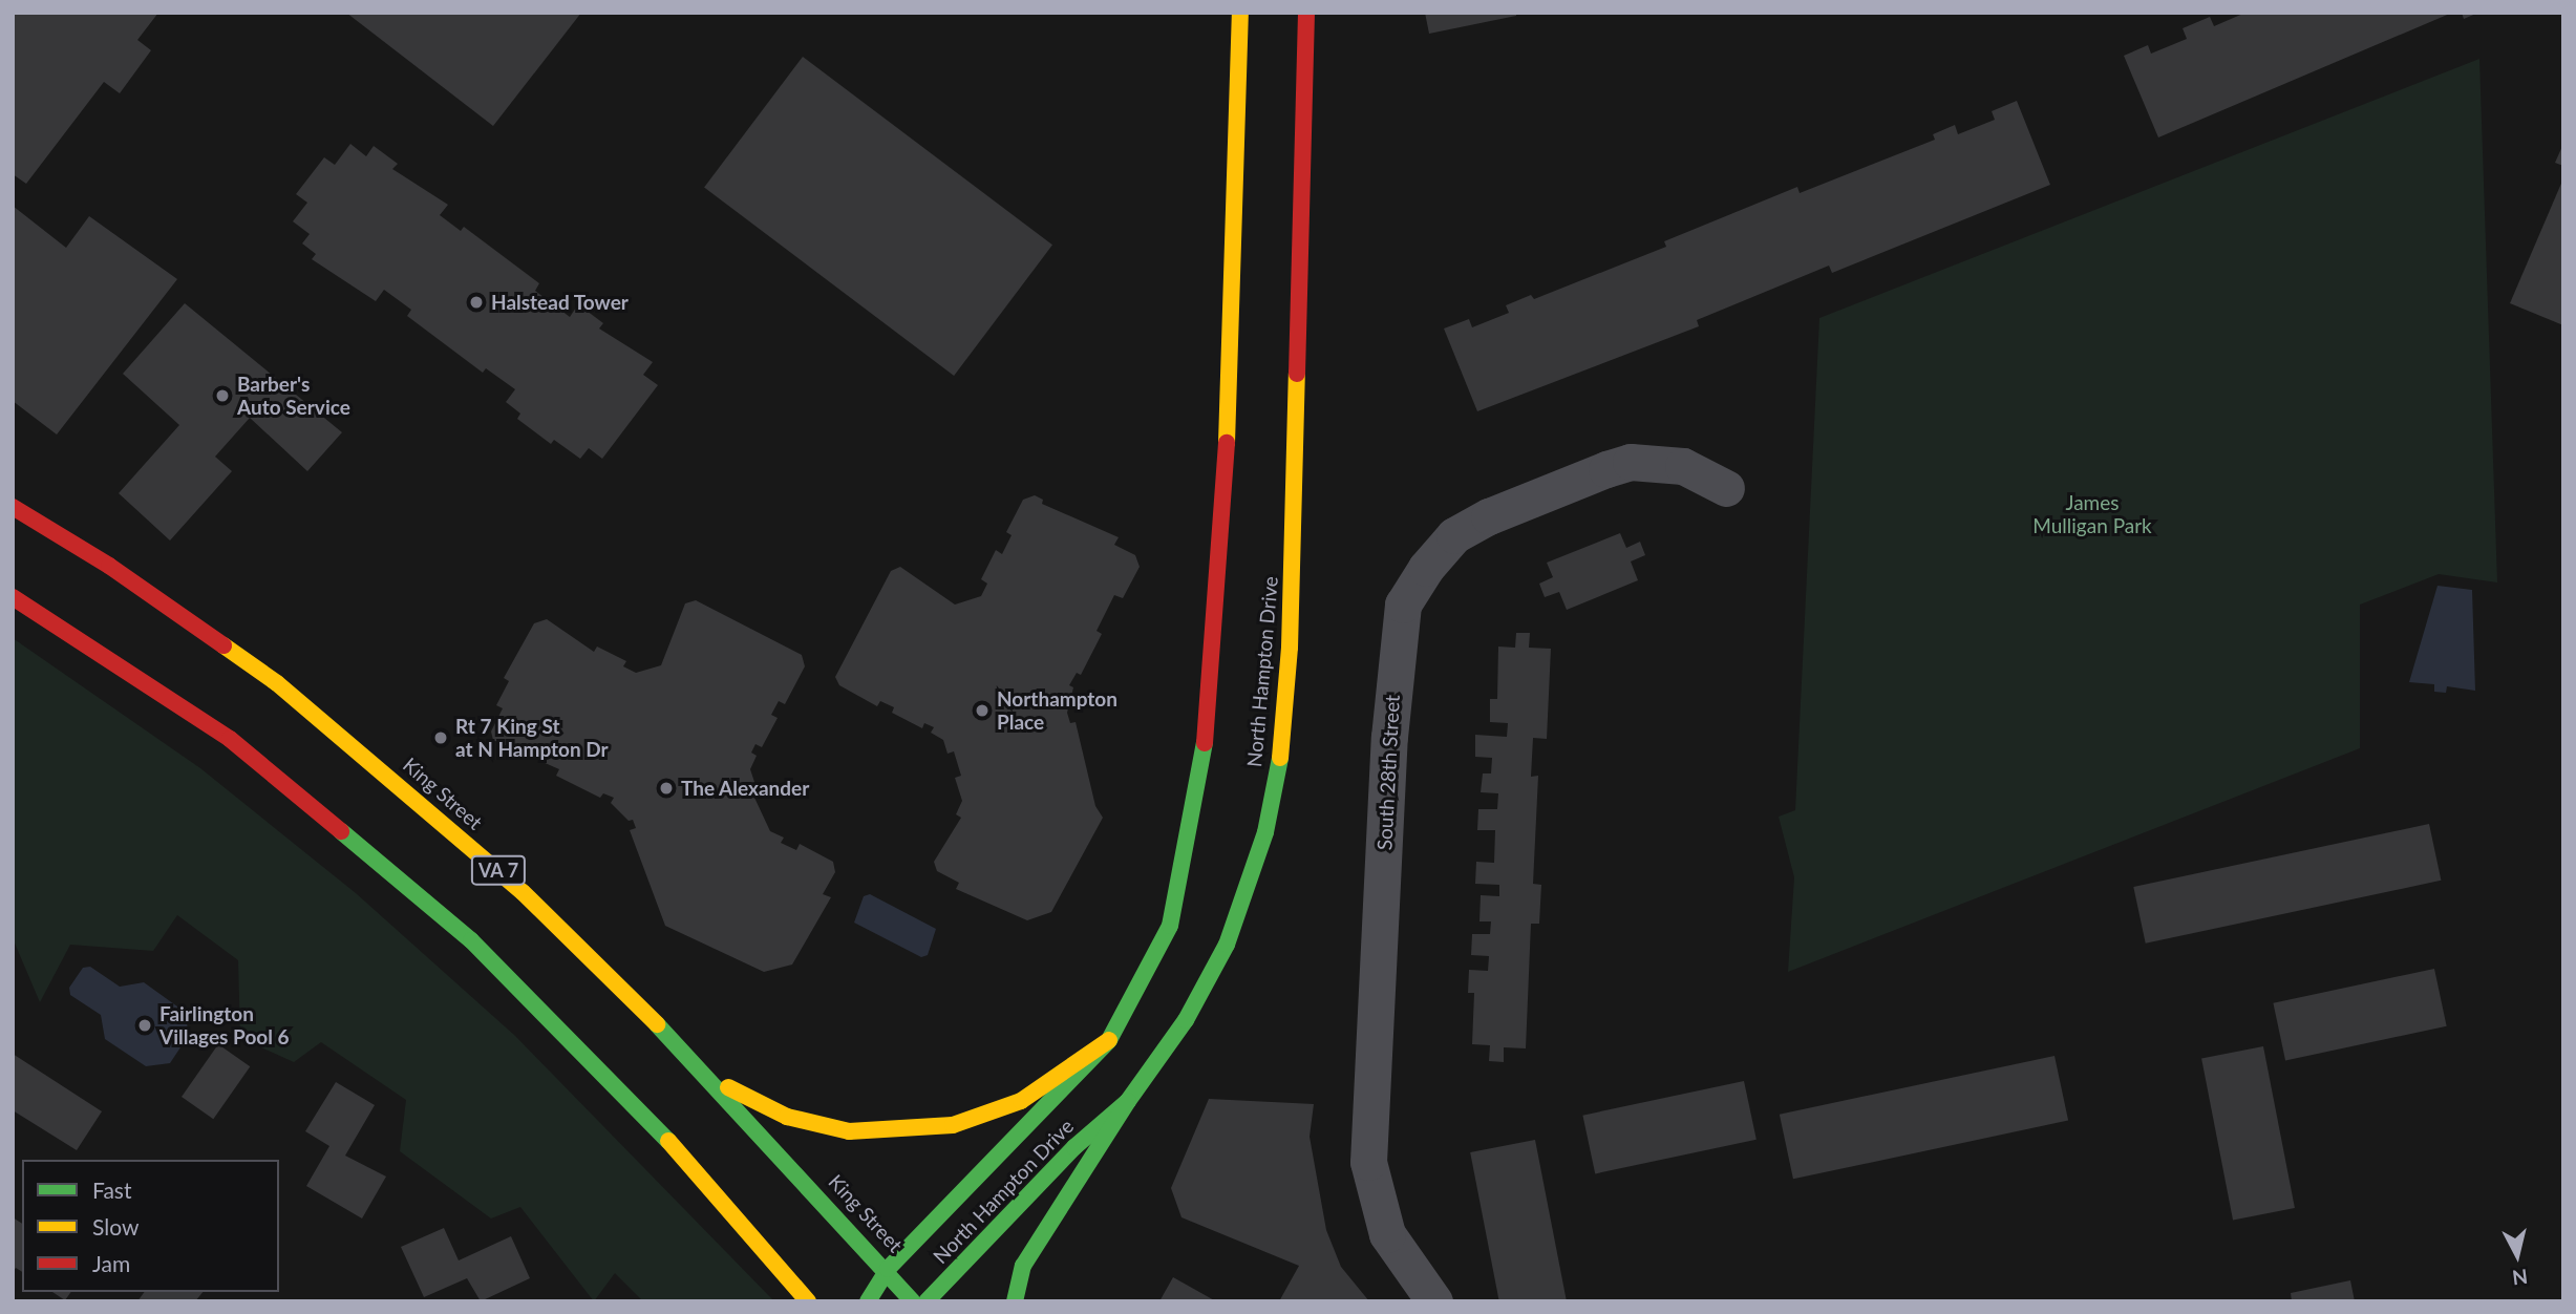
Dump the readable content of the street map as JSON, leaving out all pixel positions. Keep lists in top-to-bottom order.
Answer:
{
  "streets": {
    "main road": ["North Hampton Drive", "King Street", "VA 7"],
    "street": ["South 28th Street"]
  },
  "crossings": [
    ["North Hampton Drive", "King Street"]
  ],
  "parks": ["James Mulligan Park"],
  "places": [
    "Halstead Tower",
    "Barber's Auto Service",
    "Northampton Place",
    "Rt 7 King St at N Hampton Dr",
    "The Alexander",
    "Fairlington Villages Pool 6"
  ],
  "legend": ["Fast", "Slow", "Jam"],
  "north": "bottom"
}
